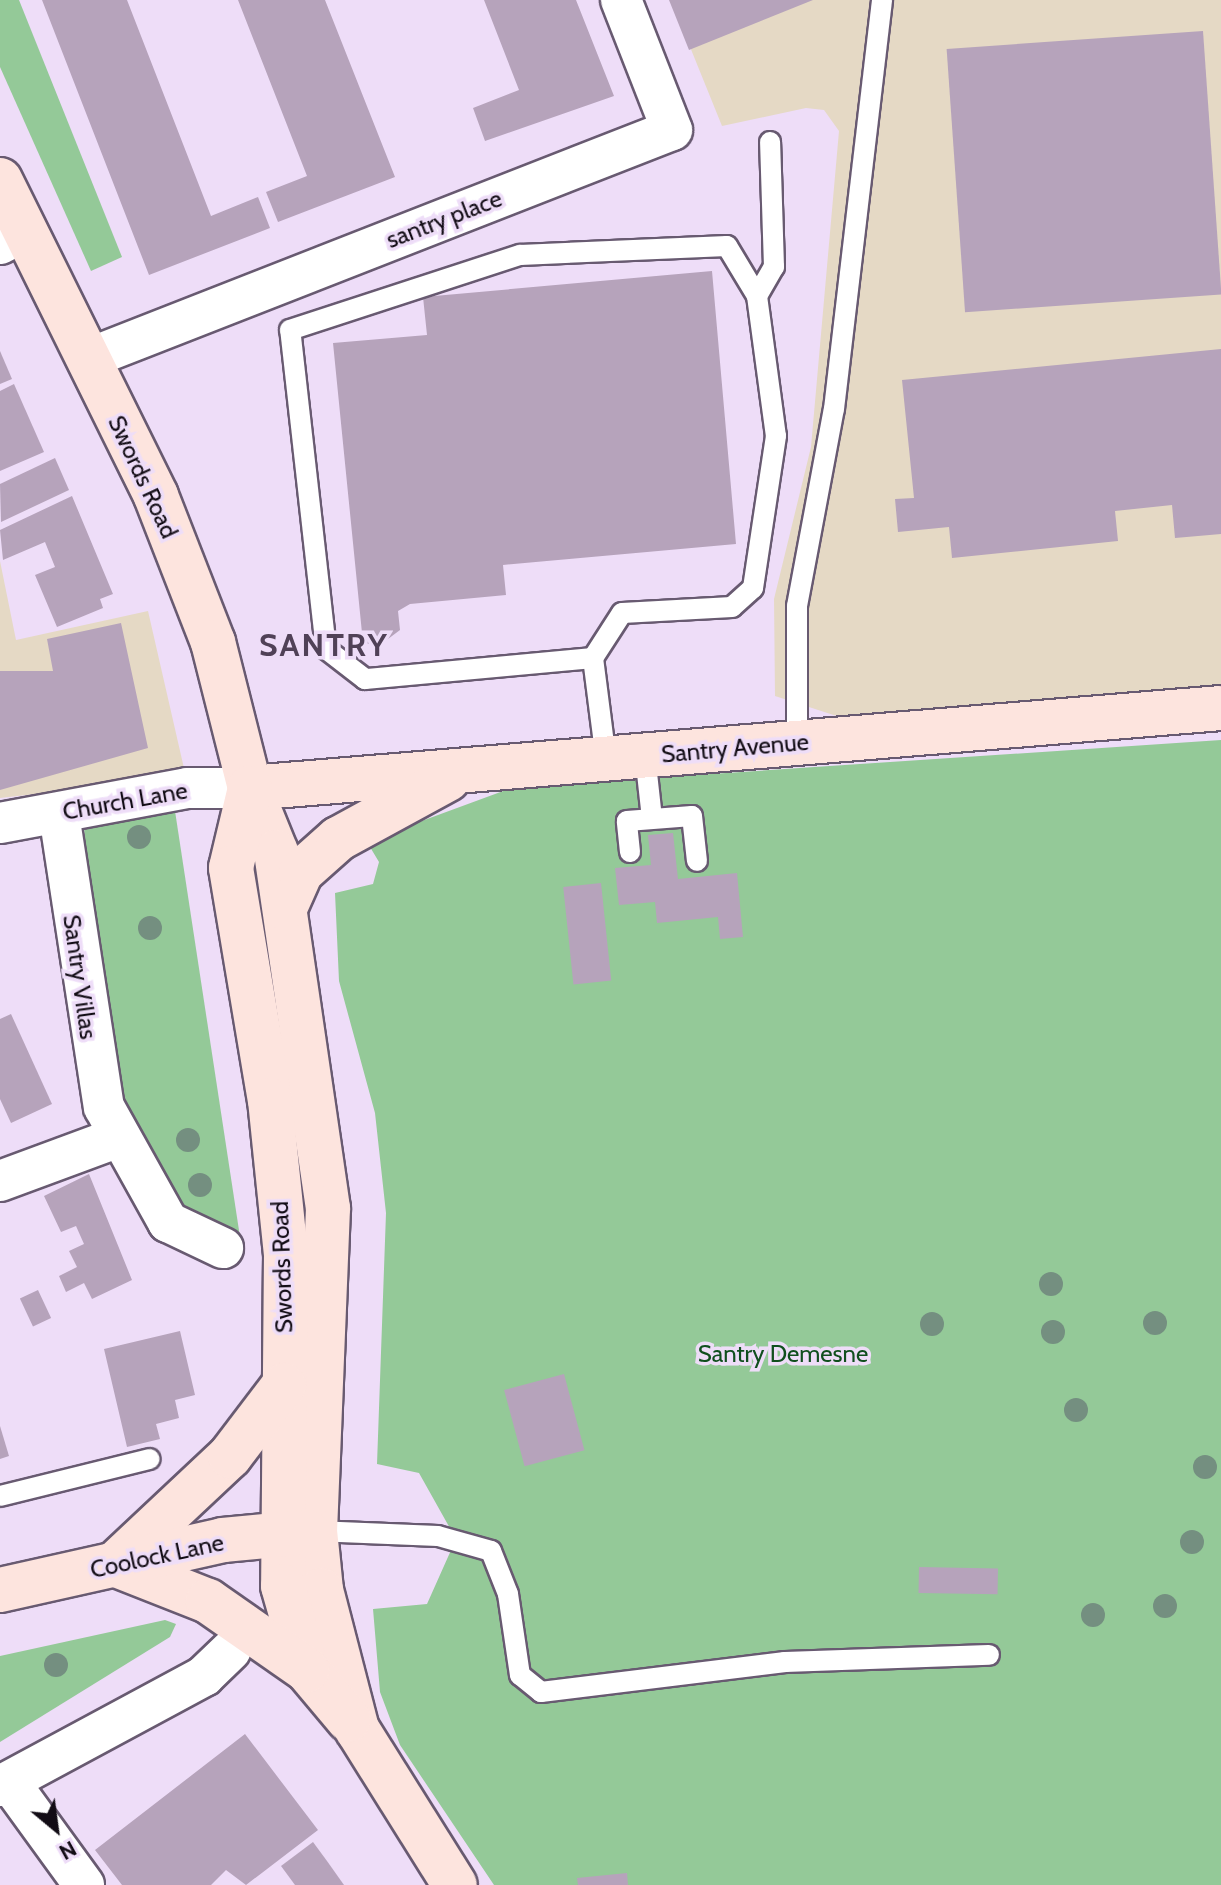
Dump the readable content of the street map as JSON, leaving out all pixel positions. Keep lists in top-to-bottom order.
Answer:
{
  "streets": {
    "main road": ["Swords Road", "Santry Avenue", "Coolock Lane"],
    "street": ["santry place", "Church Lane", "Santry Villas"]
  },
  "crossings": [
    ["santry place", "Swords Road"],
    ["Swords Road", "Santry Avenue"],
    ["Swords Road", "Church Lane"],
    ["Swords Road", "Coolock Lane"],
    ["Santry Avenue", "Church Lane"],
    ["Church Lane", "Santry Villas"]
  ],
  "districts": ["SANTRY"],
  "parks": ["Santry Demesne"],
  "north": "bottom right"
}
